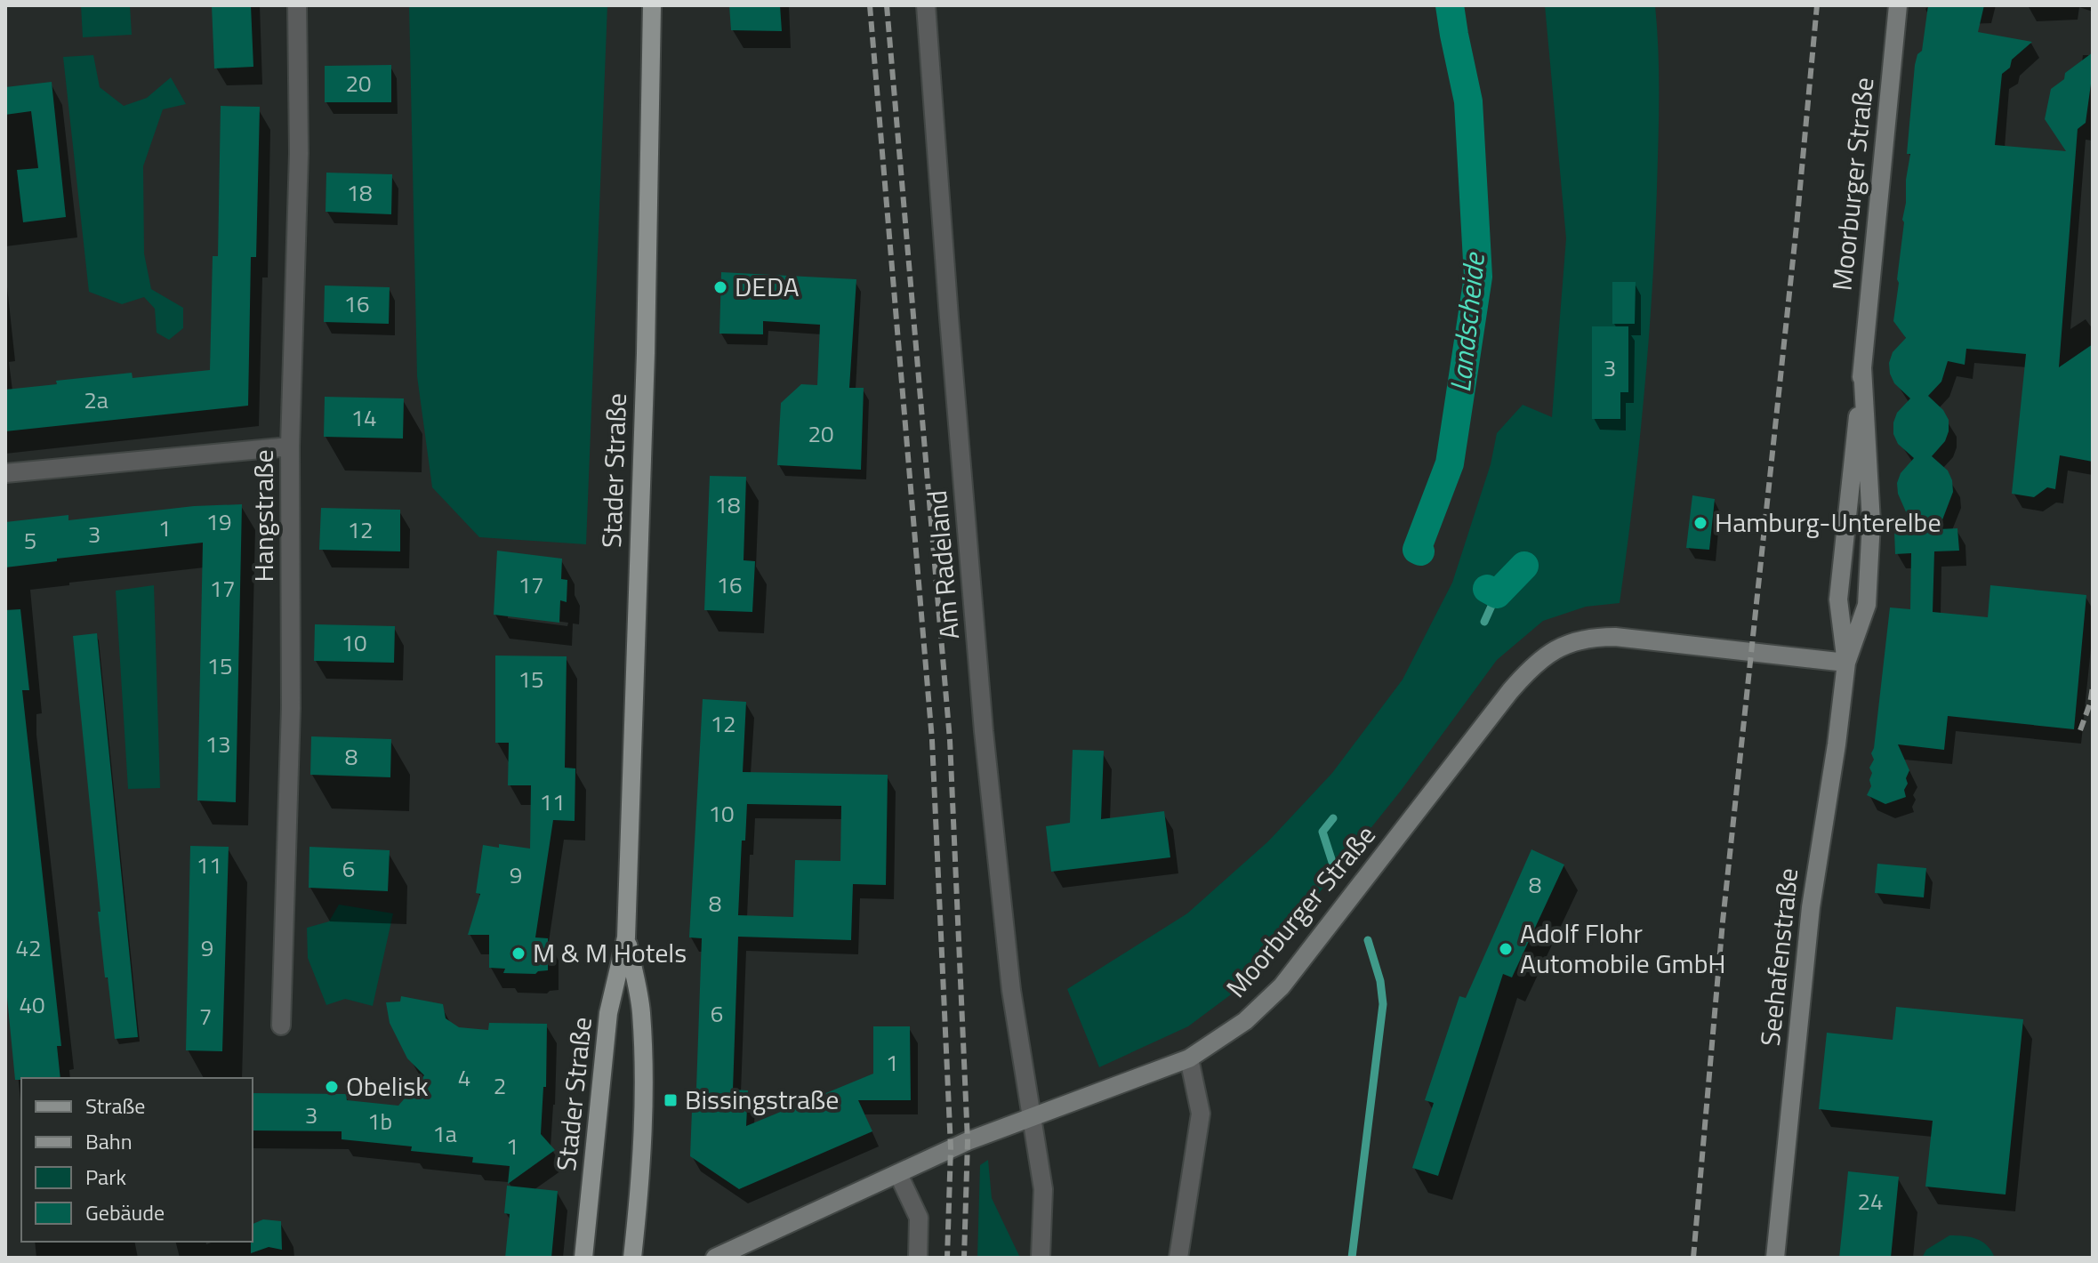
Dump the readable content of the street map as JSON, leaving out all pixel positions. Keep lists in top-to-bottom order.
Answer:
{
  "streets": {
    "main road": ["Moorburger Straße", "Stader Straße", "Seehafenstraße"],
    "street": ["Hangstraße", "Am Radeland"]
  },
  "crossings": [
    ["Moorburger Straße", "Am Radeland"],
    ["Moorburger Straße", "Seehafenstraße"]
  ],
  "water": ["Landscheide"],
  "places": {
    "other": [
      "DEDA",
      "Hamburg-Unterelbe",
      "Adolf Flohr Automobile GmbH",
      "M & M Hotels",
      "Obelisk"
    ],
    "transit": ["Bissingstraße"]
  },
  "house_numbers": [
    "20",
    "18",
    "16",
    "3",
    "2a",
    "14",
    "20",
    "18",
    "19",
    "1",
    "12",
    "3",
    "5",
    "17",
    "16",
    "17",
    "10",
    "15",
    "15",
    "12",
    "13",
    "8",
    "11",
    "10",
    "11",
    "6",
    "9",
    "8",
    "8",
    "42",
    "9",
    "40",
    "6",
    "7",
    "1",
    "4",
    "2",
    "3",
    "1b",
    "1a",
    "1",
    "24"
  ],
  "legend": [
    "Straße",
    "Bahn",
    "Park",
    "Gebäude"
  ]
}
